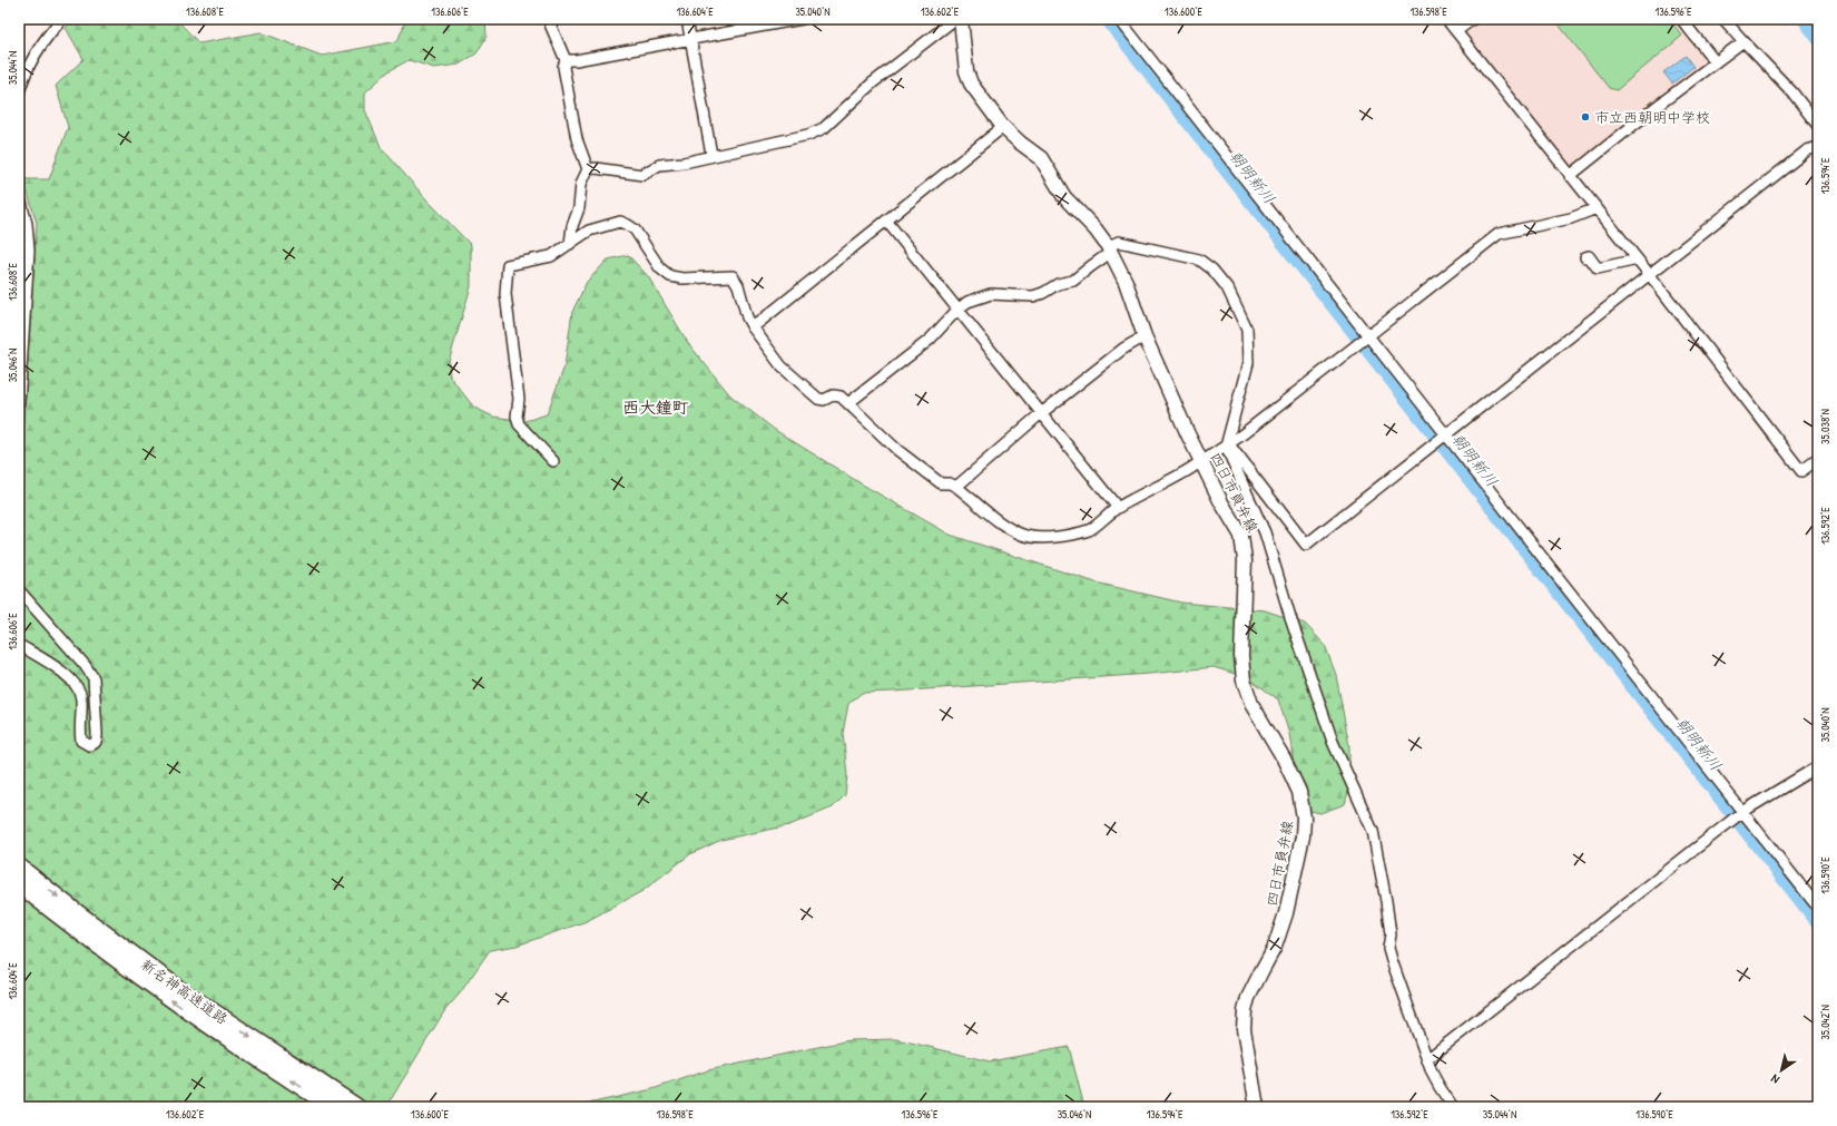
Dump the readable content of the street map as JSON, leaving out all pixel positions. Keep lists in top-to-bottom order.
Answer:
{
  "streets": {
    "highway": ["新名神高速道路"],
    "main road": ["四日市員弁線"]
  },
  "districts": ["西大鐘町"],
  "water": ["朝明新川"],
  "places": ["市立西朝明中学校"],
  "north": "bottom left",
  "coordinates": [
    "136.608°E",
    "136.606°E",
    "136.604°E",
    "35.040°N",
    "136.602°E",
    "136.600°E",
    "136.598°E",
    "136.596°E",
    "35.044°N",
    "136.594°E",
    "35.046°N",
    "35.038°N",
    "136.592°E",
    "136.590°E",
    "35.042°N"
  ]
}
